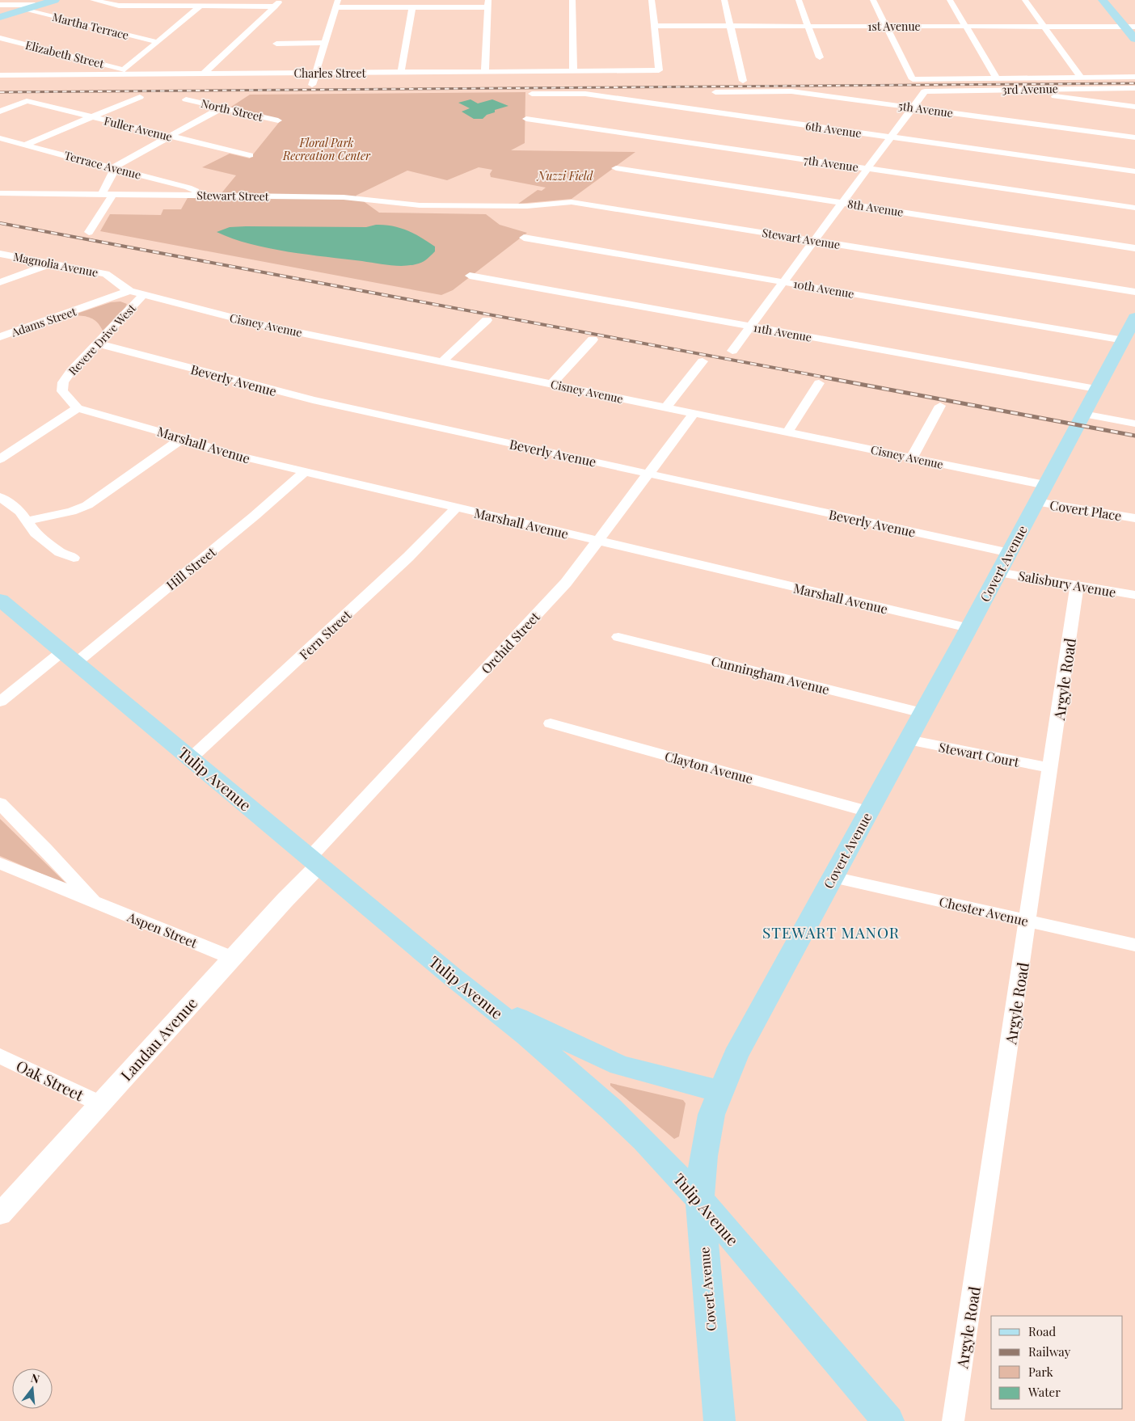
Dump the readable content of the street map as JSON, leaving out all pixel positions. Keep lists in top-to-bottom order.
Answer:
{
  "streets": {
    "main road": ["Covert Avenue", "Tulip Avenue"],
    "street": [
      "Martha Terrace",
      "1st Avenue",
      "Elizabeth Street",
      "Charles Street",
      "3rd Avenue",
      "5th Avenue",
      "North Street",
      "Fuller Avenue",
      "6th Avenue",
      "7th Avenue",
      "Terrace Avenue",
      "Stewart Street",
      "8th Avenue",
      "Stewart Avenue",
      "Magnolia Avenue",
      "10th Avenue",
      "Adams Street",
      "Cisney Avenue",
      "11th Avenue",
      "Revere Drive West",
      "Beverly Avenue",
      "Marshall Avenue",
      "Covert Place",
      "Hill Street",
      "Salisbury Avenue",
      "Fern Street",
      "Orchid Street",
      "Cunningham Avenue",
      "Argyle Road",
      "Stewart Court",
      "Clayton Avenue",
      "Chester Avenue",
      "Aspen Street",
      "Landau Avenue",
      "Oak Street"
    ]
  },
  "crossings": [
    ["1st Avenue", "Charles Street"],
    ["Elizabeth Street", "Charles Street"],
    ["3rd Avenue", "5th Avenue"],
    ["Terrace Avenue", "Stewart Street"],
    ["Stewart Street", "Stewart Avenue"],
    ["Magnolia Avenue", "Cisney Avenue"],
    ["Magnolia Avenue", "Revere Drive West"],
    ["10th Avenue", "Covert Avenue"],
    ["Adams Street", "Revere Drive West"],
    ["Cisney Avenue", "Revere Drive West"],
    ["Cisney Avenue", "Covert Place"],
    ["Cisney Avenue", "Covert Avenue"],
    ["Cisney Avenue", "Orchid Street"],
    ["11th Avenue", "Covert Avenue"],
    ["Revere Drive West", "Beverly Avenue"],
    ["Revere Drive West", "Marshall Avenue"],
    ["Beverly Avenue", "Covert Avenue"],
    ["Beverly Avenue", "Orchid Street"],
    ["Marshall Avenue", "Covert Avenue"],
    ["Marshall Avenue", "Hill Street"],
    ["Marshall Avenue", "Fern Street"],
    ["Marshall Avenue", "Orchid Street"],
    ["Covert Place", "Covert Avenue"],
    ["Covert Avenue", "Salisbury Avenue"],
    ["Covert Avenue", "Cunningham Avenue"],
    ["Covert Avenue", "Stewart Court"],
    ["Covert Avenue", "Clayton Avenue"],
    ["Covert Avenue", "Tulip Avenue"],
    ["Covert Avenue", "Chester Avenue"],
    ["Hill Street", "Tulip Avenue"],
    ["Salisbury Avenue", "Argyle Road"],
    ["Fern Street", "Tulip Avenue"],
    ["Orchid Street", "Tulip Avenue"],
    ["Orchid Street", "Landau Avenue"],
    ["Argyle Road", "Stewart Court"],
    ["Argyle Road", "Chester Avenue"],
    ["Tulip Avenue", "Landau Avenue"],
    ["Aspen Street", "Landau Avenue"],
    ["Landau Avenue", "Oak Street"]
  ],
  "districts": ["STEWART MANOR"],
  "parks": ["Floral Park Recreation Center", "Nuzzi Field"],
  "legend": [
    "Road",
    "Railway",
    "Park",
    "Water"
  ],
  "north": "top"
}
